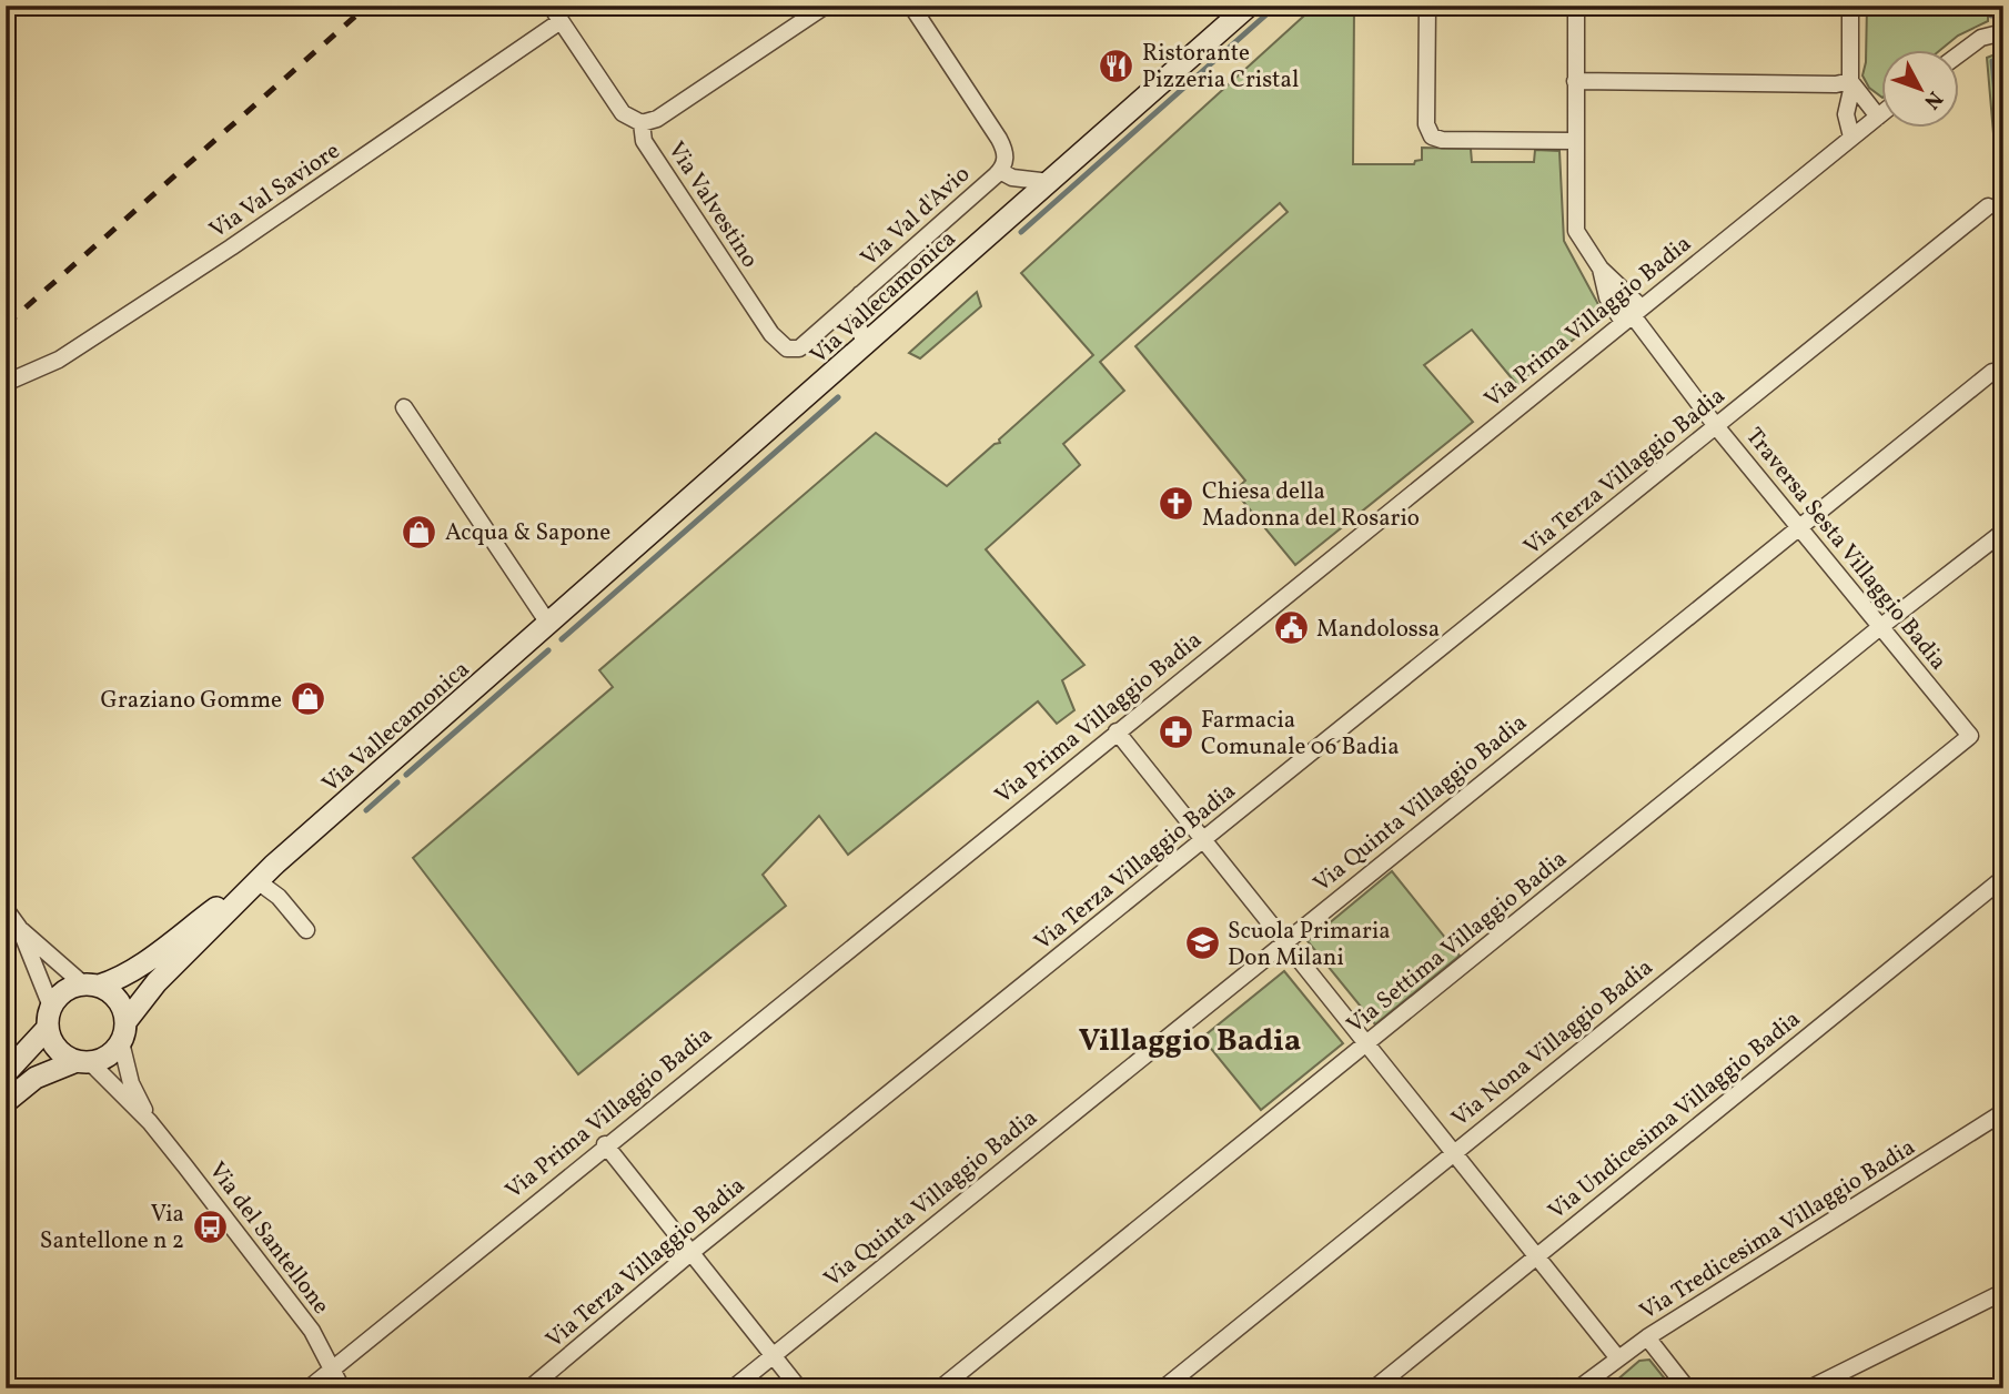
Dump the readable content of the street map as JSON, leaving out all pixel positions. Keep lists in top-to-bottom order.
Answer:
{
  "streets": {
    "main road": ["Via Vallecamonica"],
    "street": [
      "Via Val Saviore",
      "Via Valvestino",
      "Via Val d'Avio",
      "Via Prima Villaggio Badia",
      "Via Terza Villaggio Badia",
      "Traversa Sesta Villaggio Badia",
      "Via Quinta Villaggio Badia",
      "Via Settima Villaggio Badia",
      "Via Nona Villaggio Badia",
      "Via Undicesima Villaggio Badia",
      "Via Tredicesima Villaggio Badia",
      "Via del Santellone"
    ]
  },
  "crossings": [
    ["Via Val Saviore", "Via Valvestino"],
    ["Via Valvestino", "Via Val d'Avio"],
    ["Via Val d'Avio", "Via Vallecamonica"],
    ["Via Vallecamonica", "Via del Santellone"],
    ["Via Prima Villaggio Badia", "Traversa Sesta Villaggio Badia"],
    ["Via Prima Villaggio Badia", "Via del Santellone"],
    ["Via Terza Villaggio Badia", "Traversa Sesta Villaggio Badia"],
    ["Traversa Sesta Villaggio Badia", "Via Quinta Villaggio Badia"],
    ["Traversa Sesta Villaggio Badia", "Via Settima Villaggio Badia"],
    ["Traversa Sesta Villaggio Badia", "Via Nona Villaggio Badia"]
  ],
  "districts": ["Villaggio Badia"],
  "places": {
    "restaurant": ["Ristorante Pizzeria Cristal"],
    "church": ["Chiesa della Madonna del Rosario"],
    "shop": ["Acqua & Sapone", "Graziano Gomme"],
    "public building": ["Mandolossa"],
    "pharmacy": ["Farmacia Comunale 06 Badia"],
    "school or university": ["Scuola Primaria Don Milani"],
    "bus stop": ["Via Santellone n 2"]
  },
  "north": "bottom right"
}
